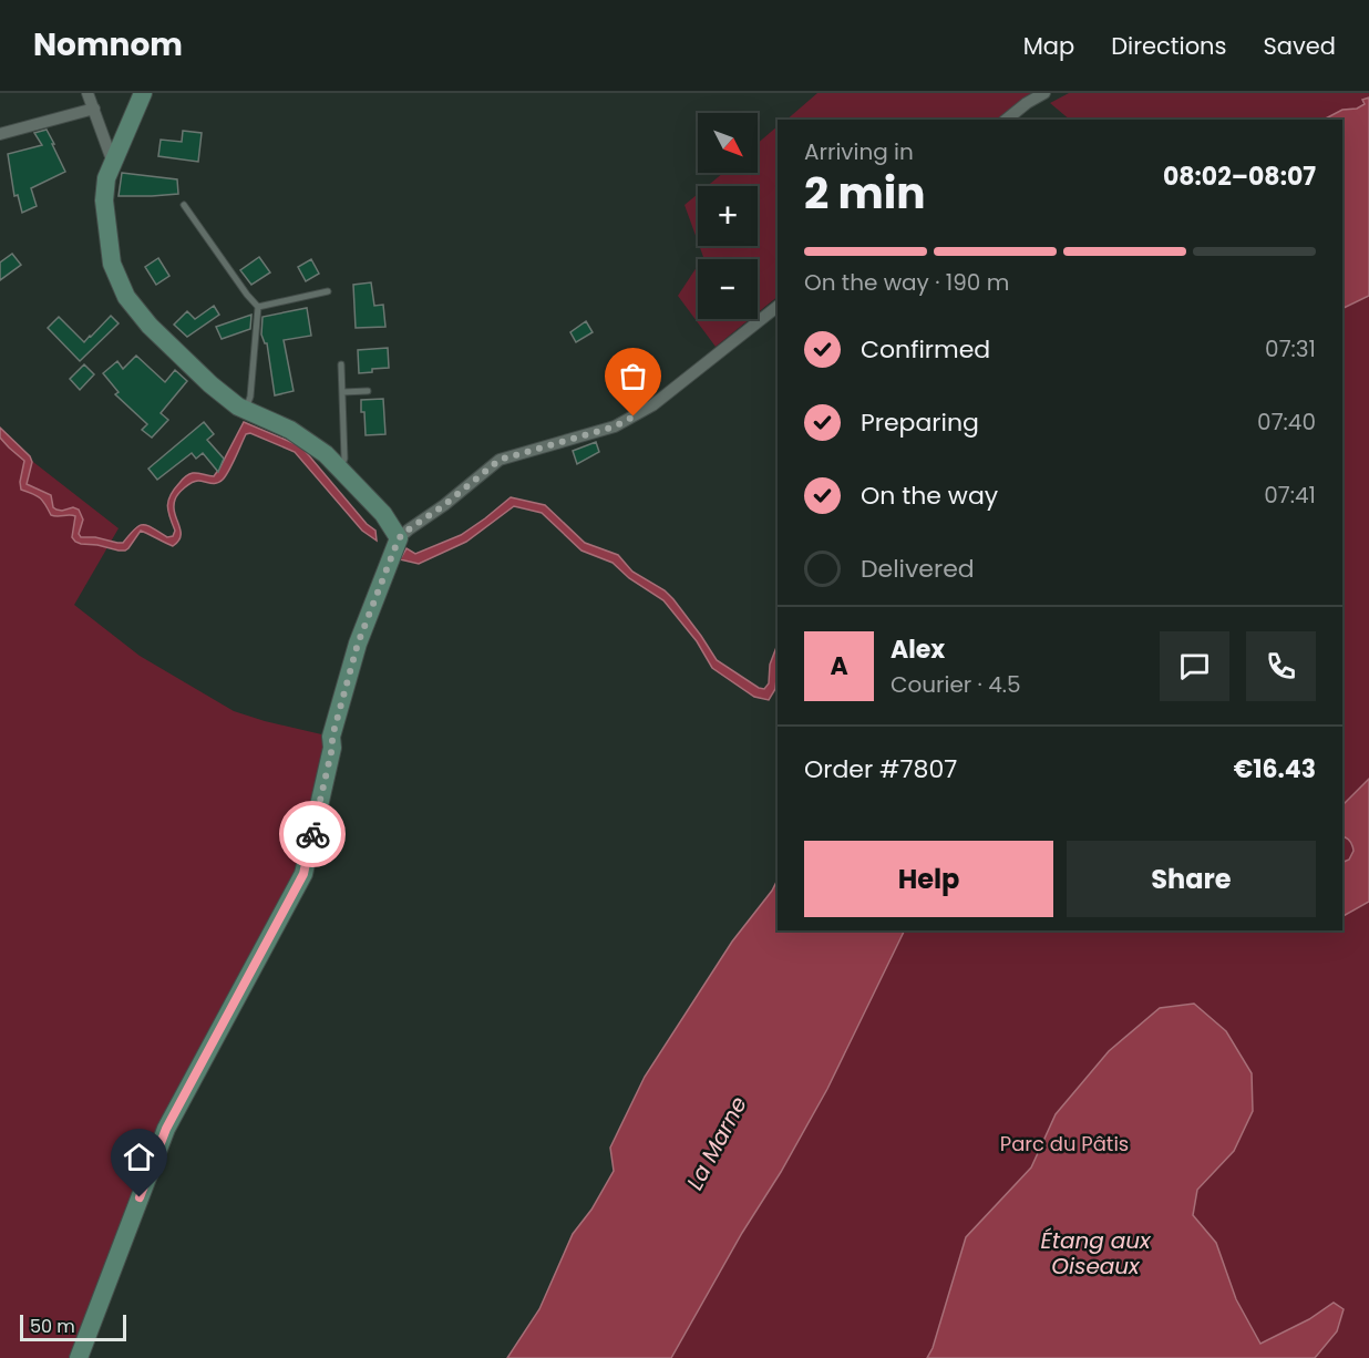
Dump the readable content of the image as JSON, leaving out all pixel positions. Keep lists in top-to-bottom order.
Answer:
{
  "water": ["La Marne", "Étang aux Oiseaux"],
  "parks": ["Parc du Pâtis"],
  "scale_bar": "50 m",
  "north": "bottom right",
  "page": {
    "header": "Nomnom",
    "nav": ["Map", "Directions", "Saved"],
    "map_buttons": ["+", "−"],
    "heading": ["2 min", "Arriving in", "08:02–08:07"],
    "panel": [
      "Alex",
      "Courier · 4.5",
      "Order #7807",
      "€16.43"
    ],
    "bar": "On the way · 190 m",
    "list": [
      ["Confirmed", "07:31"],
      ["Preparing", "07:40"],
      ["On the way", "07:41"],
      "Delivered"
    ],
    "round": "A",
    "buttons": ["Help", "Share"],
    "scale": "50 m"
  }
}
